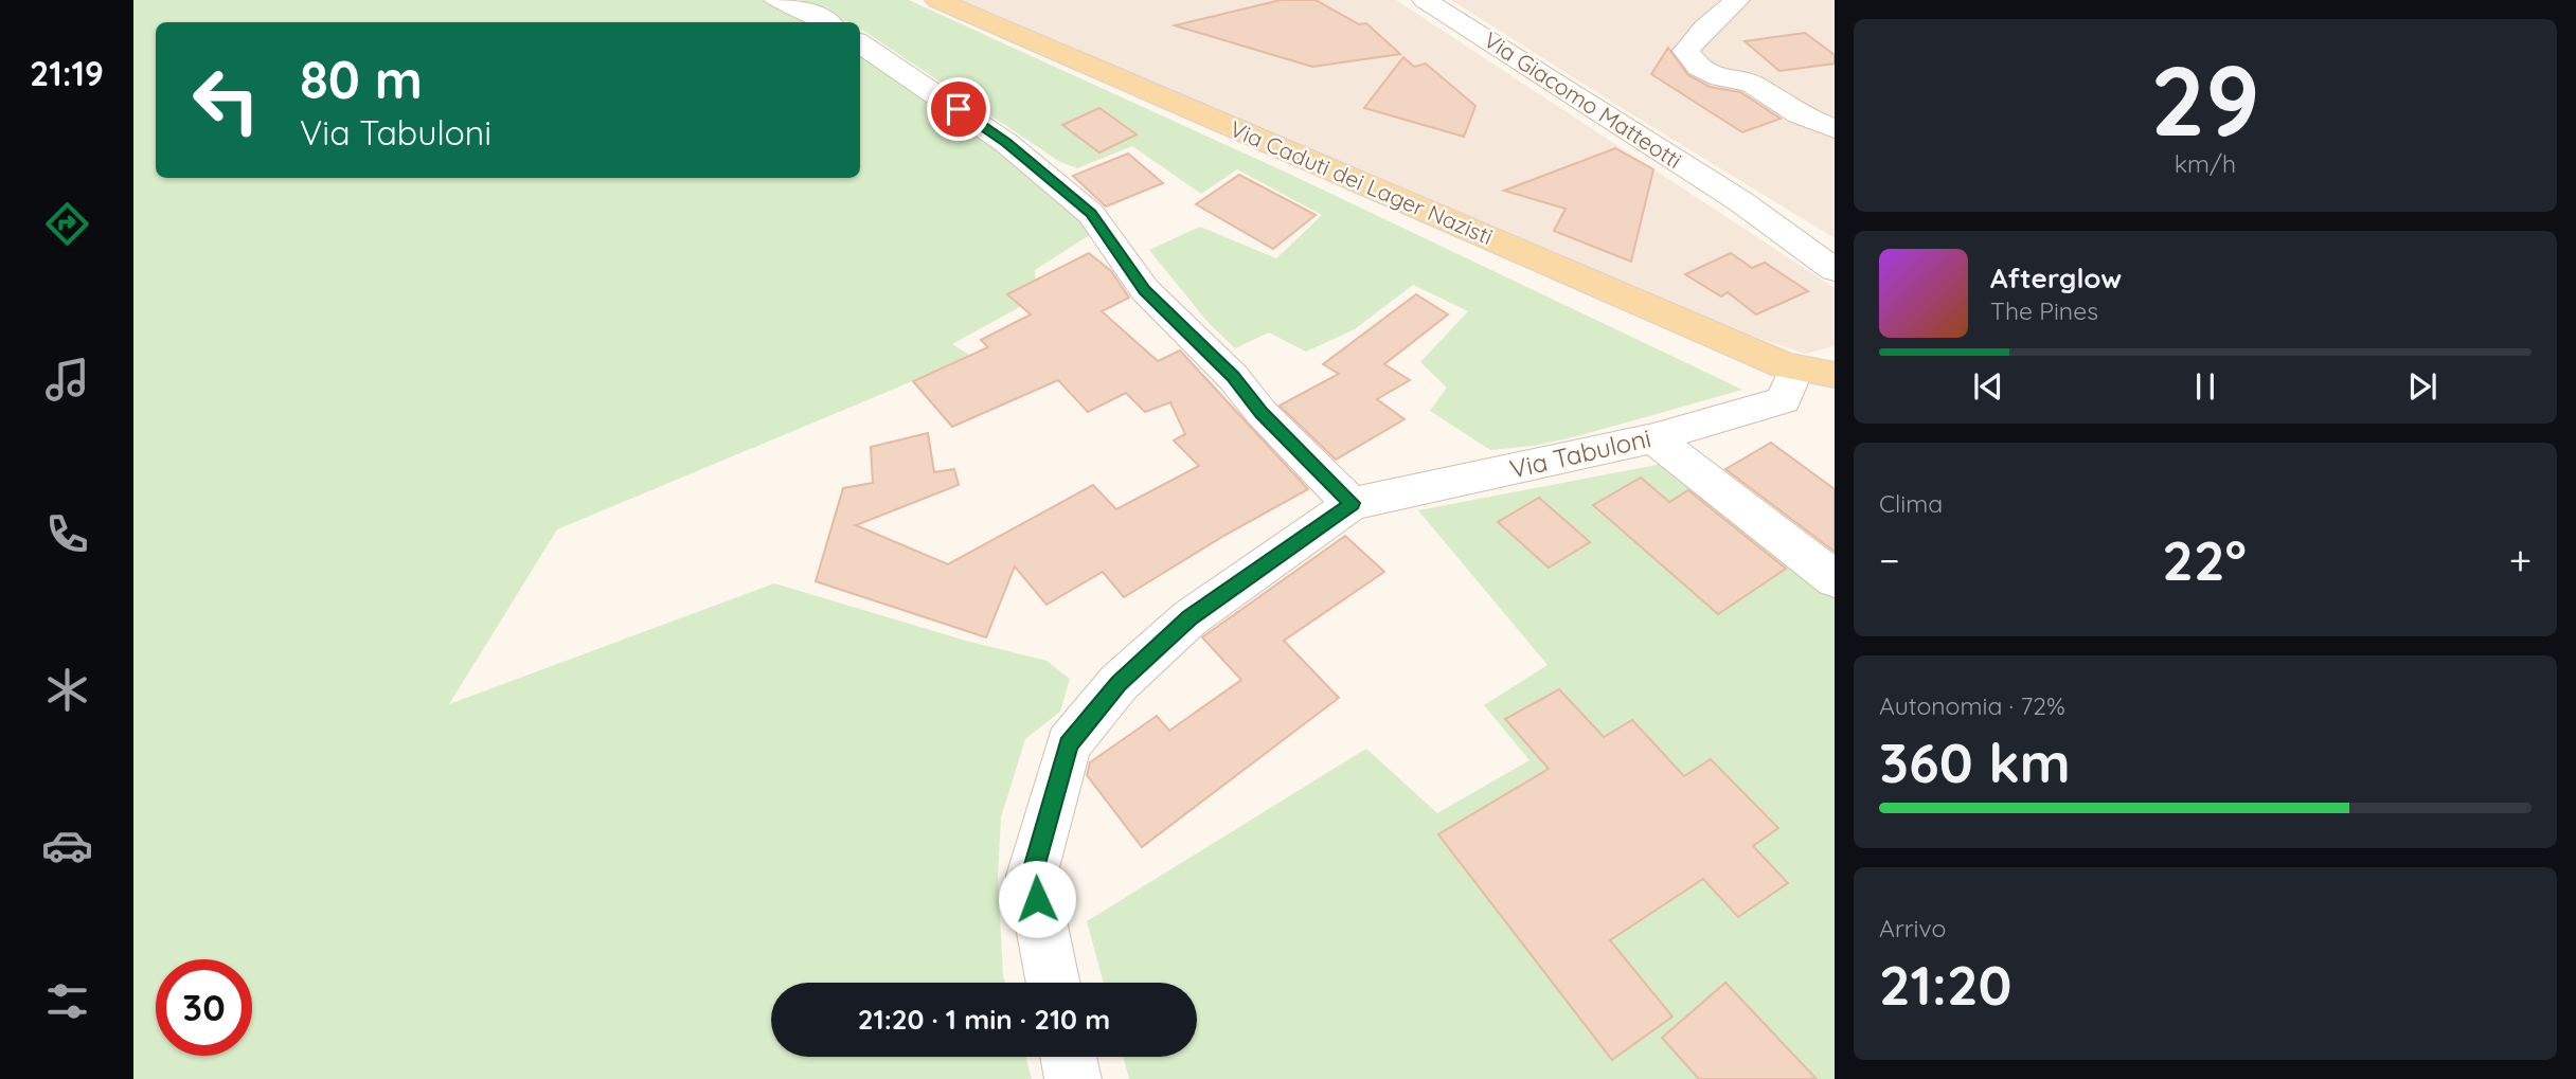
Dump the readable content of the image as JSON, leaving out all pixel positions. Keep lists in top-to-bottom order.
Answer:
{
  "streets": {
    "main road": ["Via Caduti dei Lager Nazisti"],
    "street": ["Via Giacomo Matteotti", "Via Tabuloni"]
  },
  "crossings": [
    ["Via Caduti dei Lager Nazisti", "Via Tabuloni"]
  ],
  "page": {
    "tabs": "21:19",
    "tile": [
      ["29", "km/h"],
      "Clima",
      ["Autonomia · 72%", "360 km"],
      ["Arrivo", "21:20"]
    ],
    "turn": ["80 m", "Via Tabuloni"],
    "song": ["Afterglow", "The Pines"],
    "heat": ["−", "22°", "+"],
    "limit": "30",
    "trip": "21:20 · 1 min · 210 m"
  }
}
